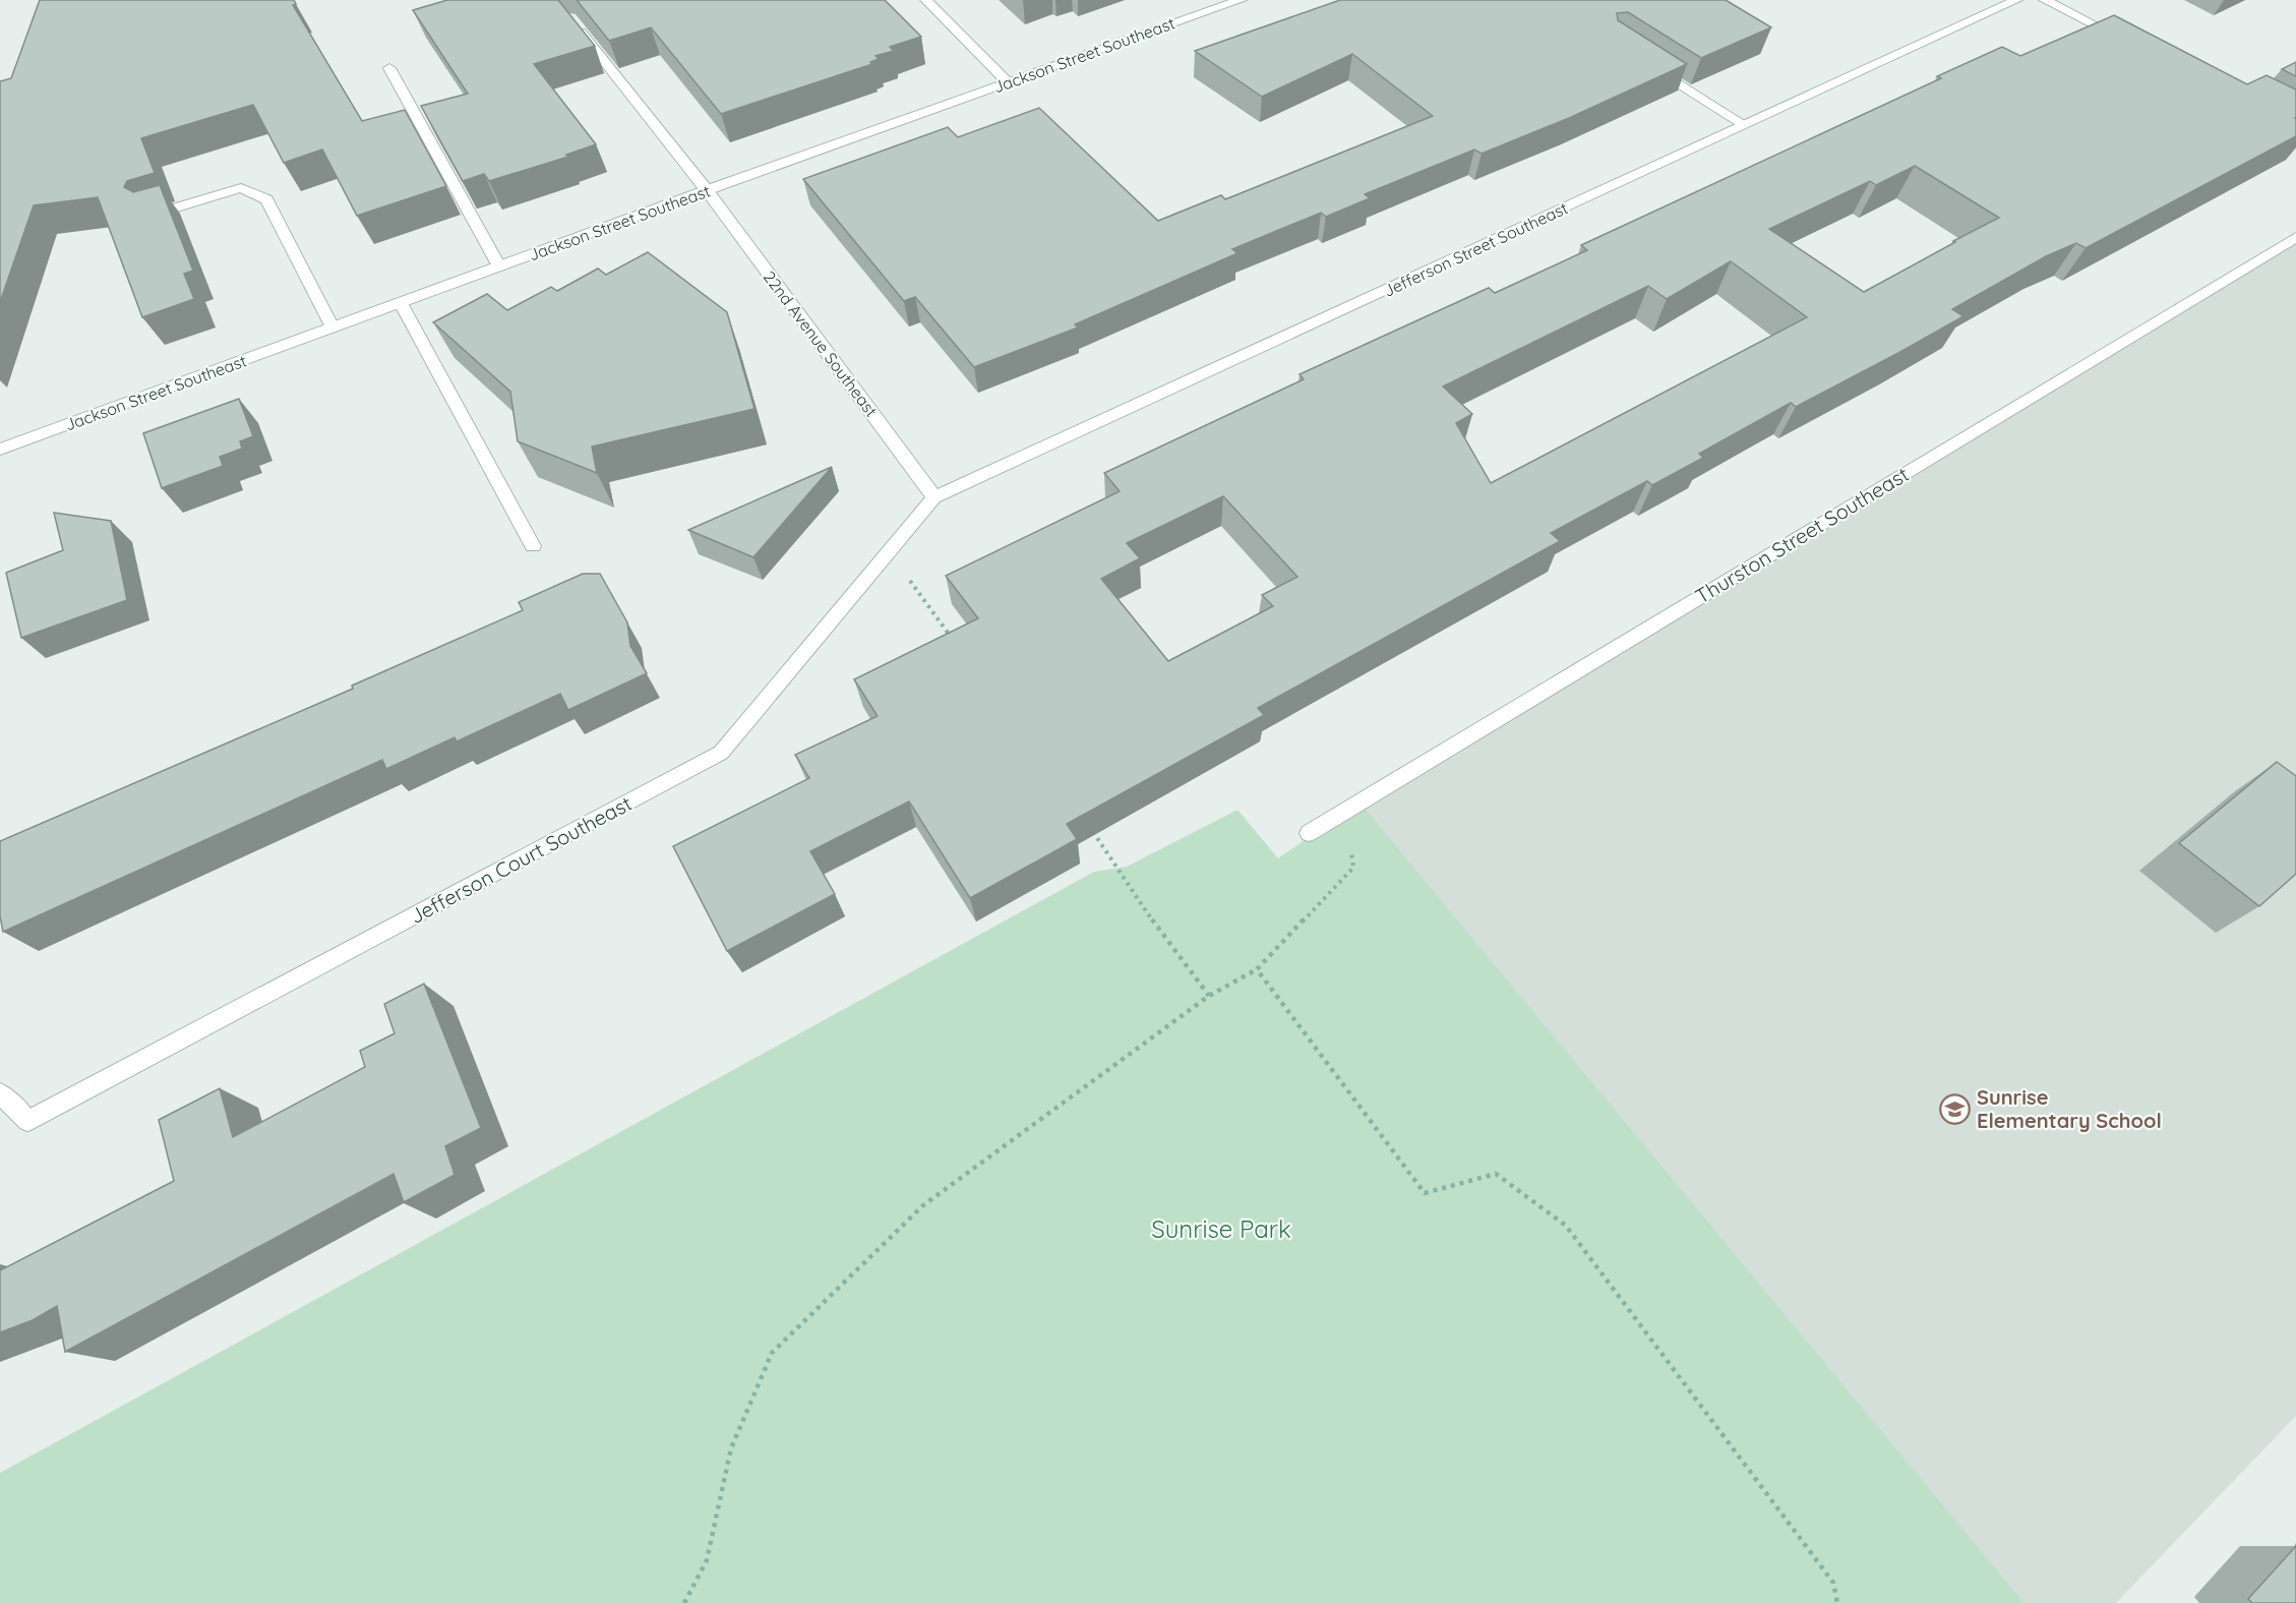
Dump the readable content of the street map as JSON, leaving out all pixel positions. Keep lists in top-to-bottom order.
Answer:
{
  "streets": {
    "street": [
      "Jackson Street Southeast",
      "Jefferson Street Southeast",
      "22nd Avenue Southeast",
      "Thurston Street Southeast",
      "Jefferson Court Southeast"
    ]
  },
  "crossings": [
    ["Jackson Street Southeast", "22nd Avenue Southeast"],
    ["Jefferson Street Southeast", "22nd Avenue Southeast"],
    ["Jefferson Street Southeast", "Jefferson Court Southeast"],
    ["22nd Avenue Southeast", "Jefferson Court Southeast"]
  ],
  "parks": ["Sunrise Park"],
  "places": {
    "school or university": ["Sunrise Elementary School"]
  }
}
